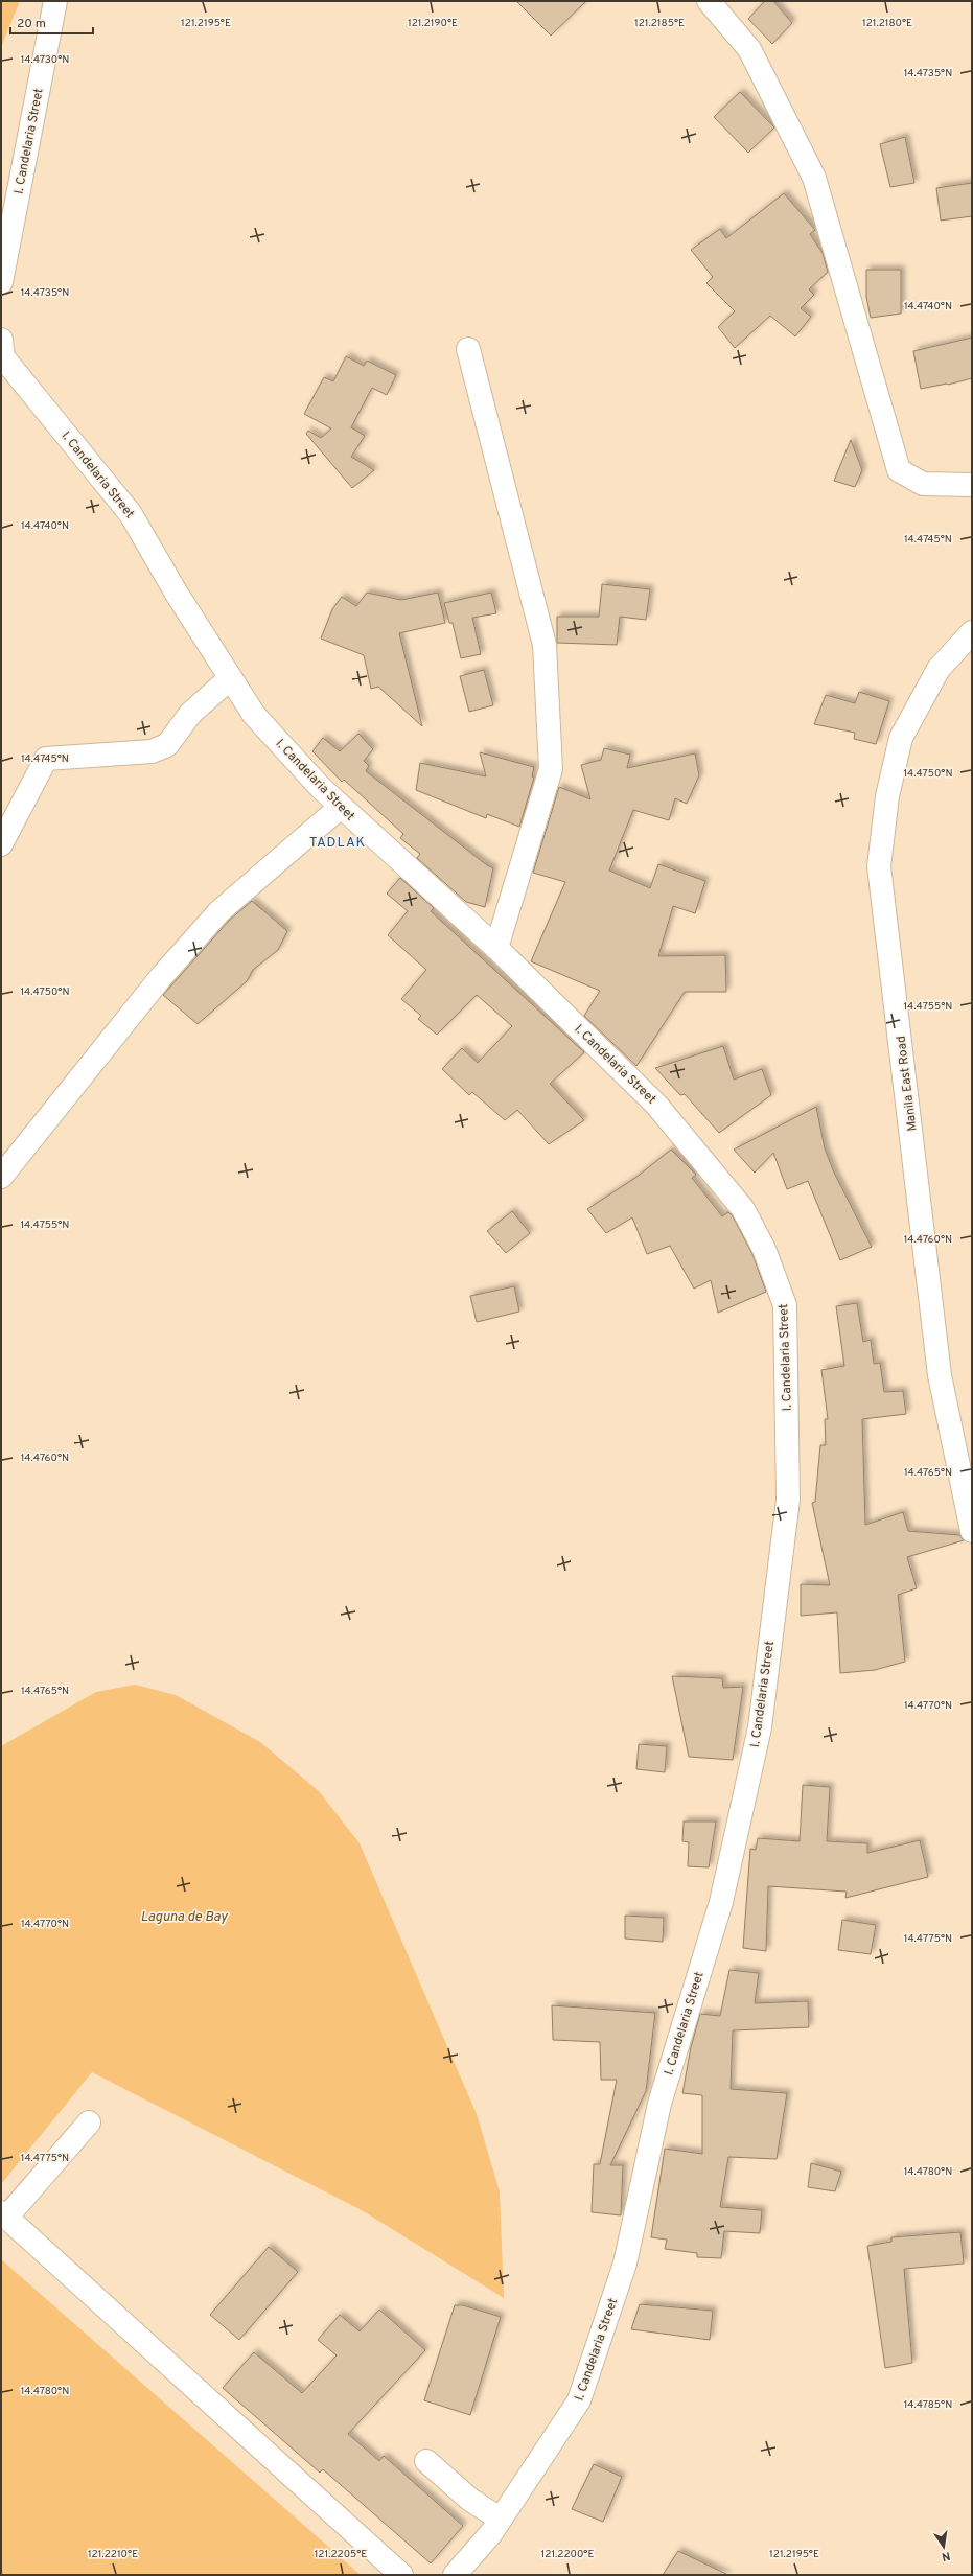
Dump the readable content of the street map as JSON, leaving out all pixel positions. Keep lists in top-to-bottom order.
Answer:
{
  "streets": {
    "street": ["I. Candelaria Street", "Manila East Road"]
  },
  "districts": ["TADLAK"],
  "water": ["Laguna de Bay"],
  "scale_bar": "20 m",
  "north": "bottom",
  "coordinates": [
    "121.2195°E",
    "121.2190°E",
    "121.2185°E",
    "121.2180°E",
    "14.4730°N",
    "14.4735°N",
    "14.4740°N",
    "14.4745°N",
    "14.4750°N",
    "14.4755°N",
    "14.4760°N",
    "14.4765°N",
    "14.4770°N",
    "14.4775°N",
    "14.4780°N",
    "14.4785°N",
    "121.2210°E",
    "121.2205°E",
    "121.2200°E"
  ]
}
